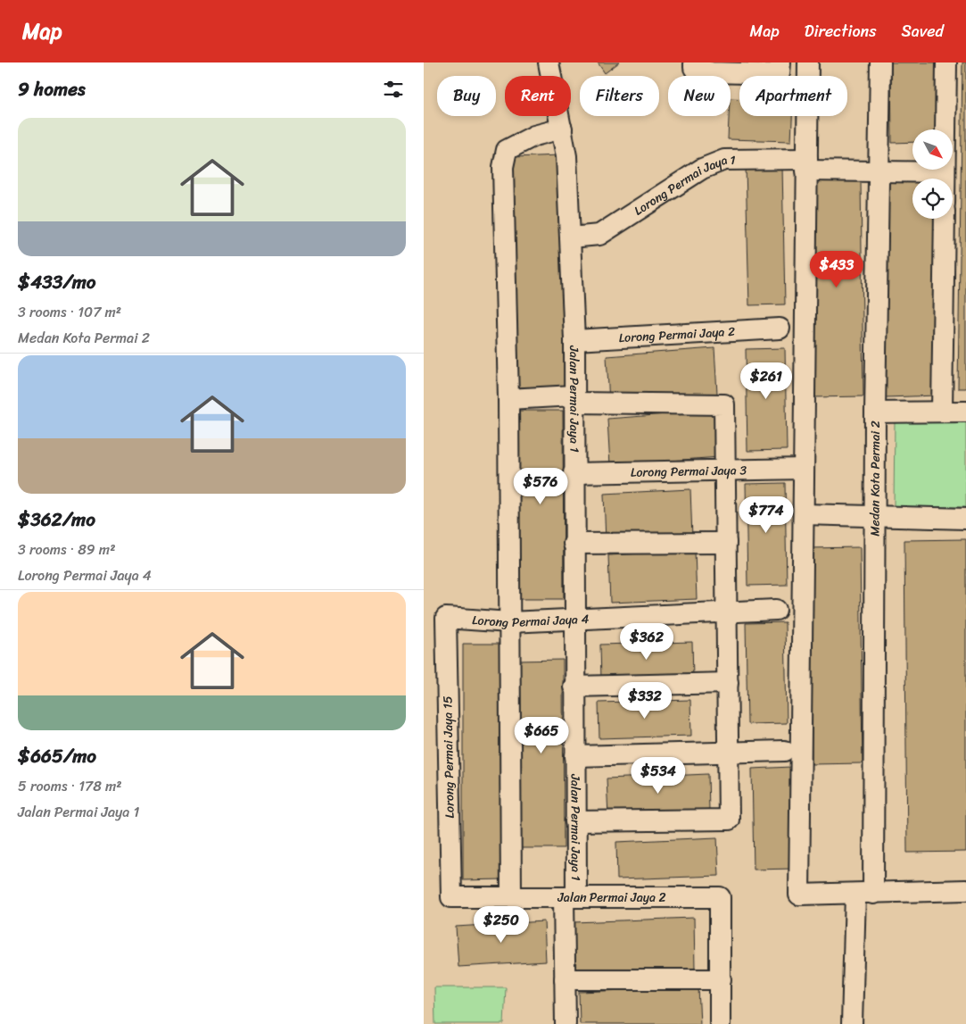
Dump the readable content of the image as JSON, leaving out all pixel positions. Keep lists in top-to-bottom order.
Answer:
{
  "streets": {
    "street": [
      "Lorong Permai Jaya 1",
      "Lorong Permai Jaya 2",
      "Jalan Permai Jaya 1",
      "Lorong Permai Jaya 3",
      "Medan Kota Permai 2",
      "Lorong Permai Jaya 4",
      "Lorong Permai Jaya 15",
      "Jalan Permai Jaya 2"
    ]
  },
  "crossings": [
    ["Lorong Permai Jaya 1", "Jalan Permai Jaya 1"],
    ["Lorong Permai Jaya 1", "Medan Kota Permai 2"],
    ["Lorong Permai Jaya 2", "Jalan Permai Jaya 1"],
    ["Jalan Permai Jaya 1", "Lorong Permai Jaya 3"],
    ["Jalan Permai Jaya 1", "Lorong Permai Jaya 4"],
    ["Jalan Permai Jaya 1", "Jalan Permai Jaya 2"],
    ["Lorong Permai Jaya 4", "Lorong Permai Jaya 15"],
    ["Lorong Permai Jaya 15", "Jalan Permai Jaya 2"]
  ],
  "north": "bottom right",
  "page": {
    "header": "Map",
    "nav": ["Map", "Directions", "Saved"],
    "heading": "9 homes",
    "chip": [
      "Buy",
      "Rent",
      "Filters",
      "New",
      "Apartment"
    ],
    "list": [
      {
        "name": "$433/mo",
        "note": "3 rooms · 107 m² · Medan Kota Permai 2"
      },
      {
        "name": "$362/mo",
        "note": "3 rooms · 89 m² · Lorong Permai Jaya 4"
      },
      {
        "name": "$665/mo",
        "note": "5 rooms · 178 m² · Jalan Permai Jaya 1"
      }
    ],
    "price": [
      "$433",
      "$261",
      "$576",
      "$774",
      "$362",
      "$332",
      "$665",
      "$534",
      "$250"
    ]
  }
}
